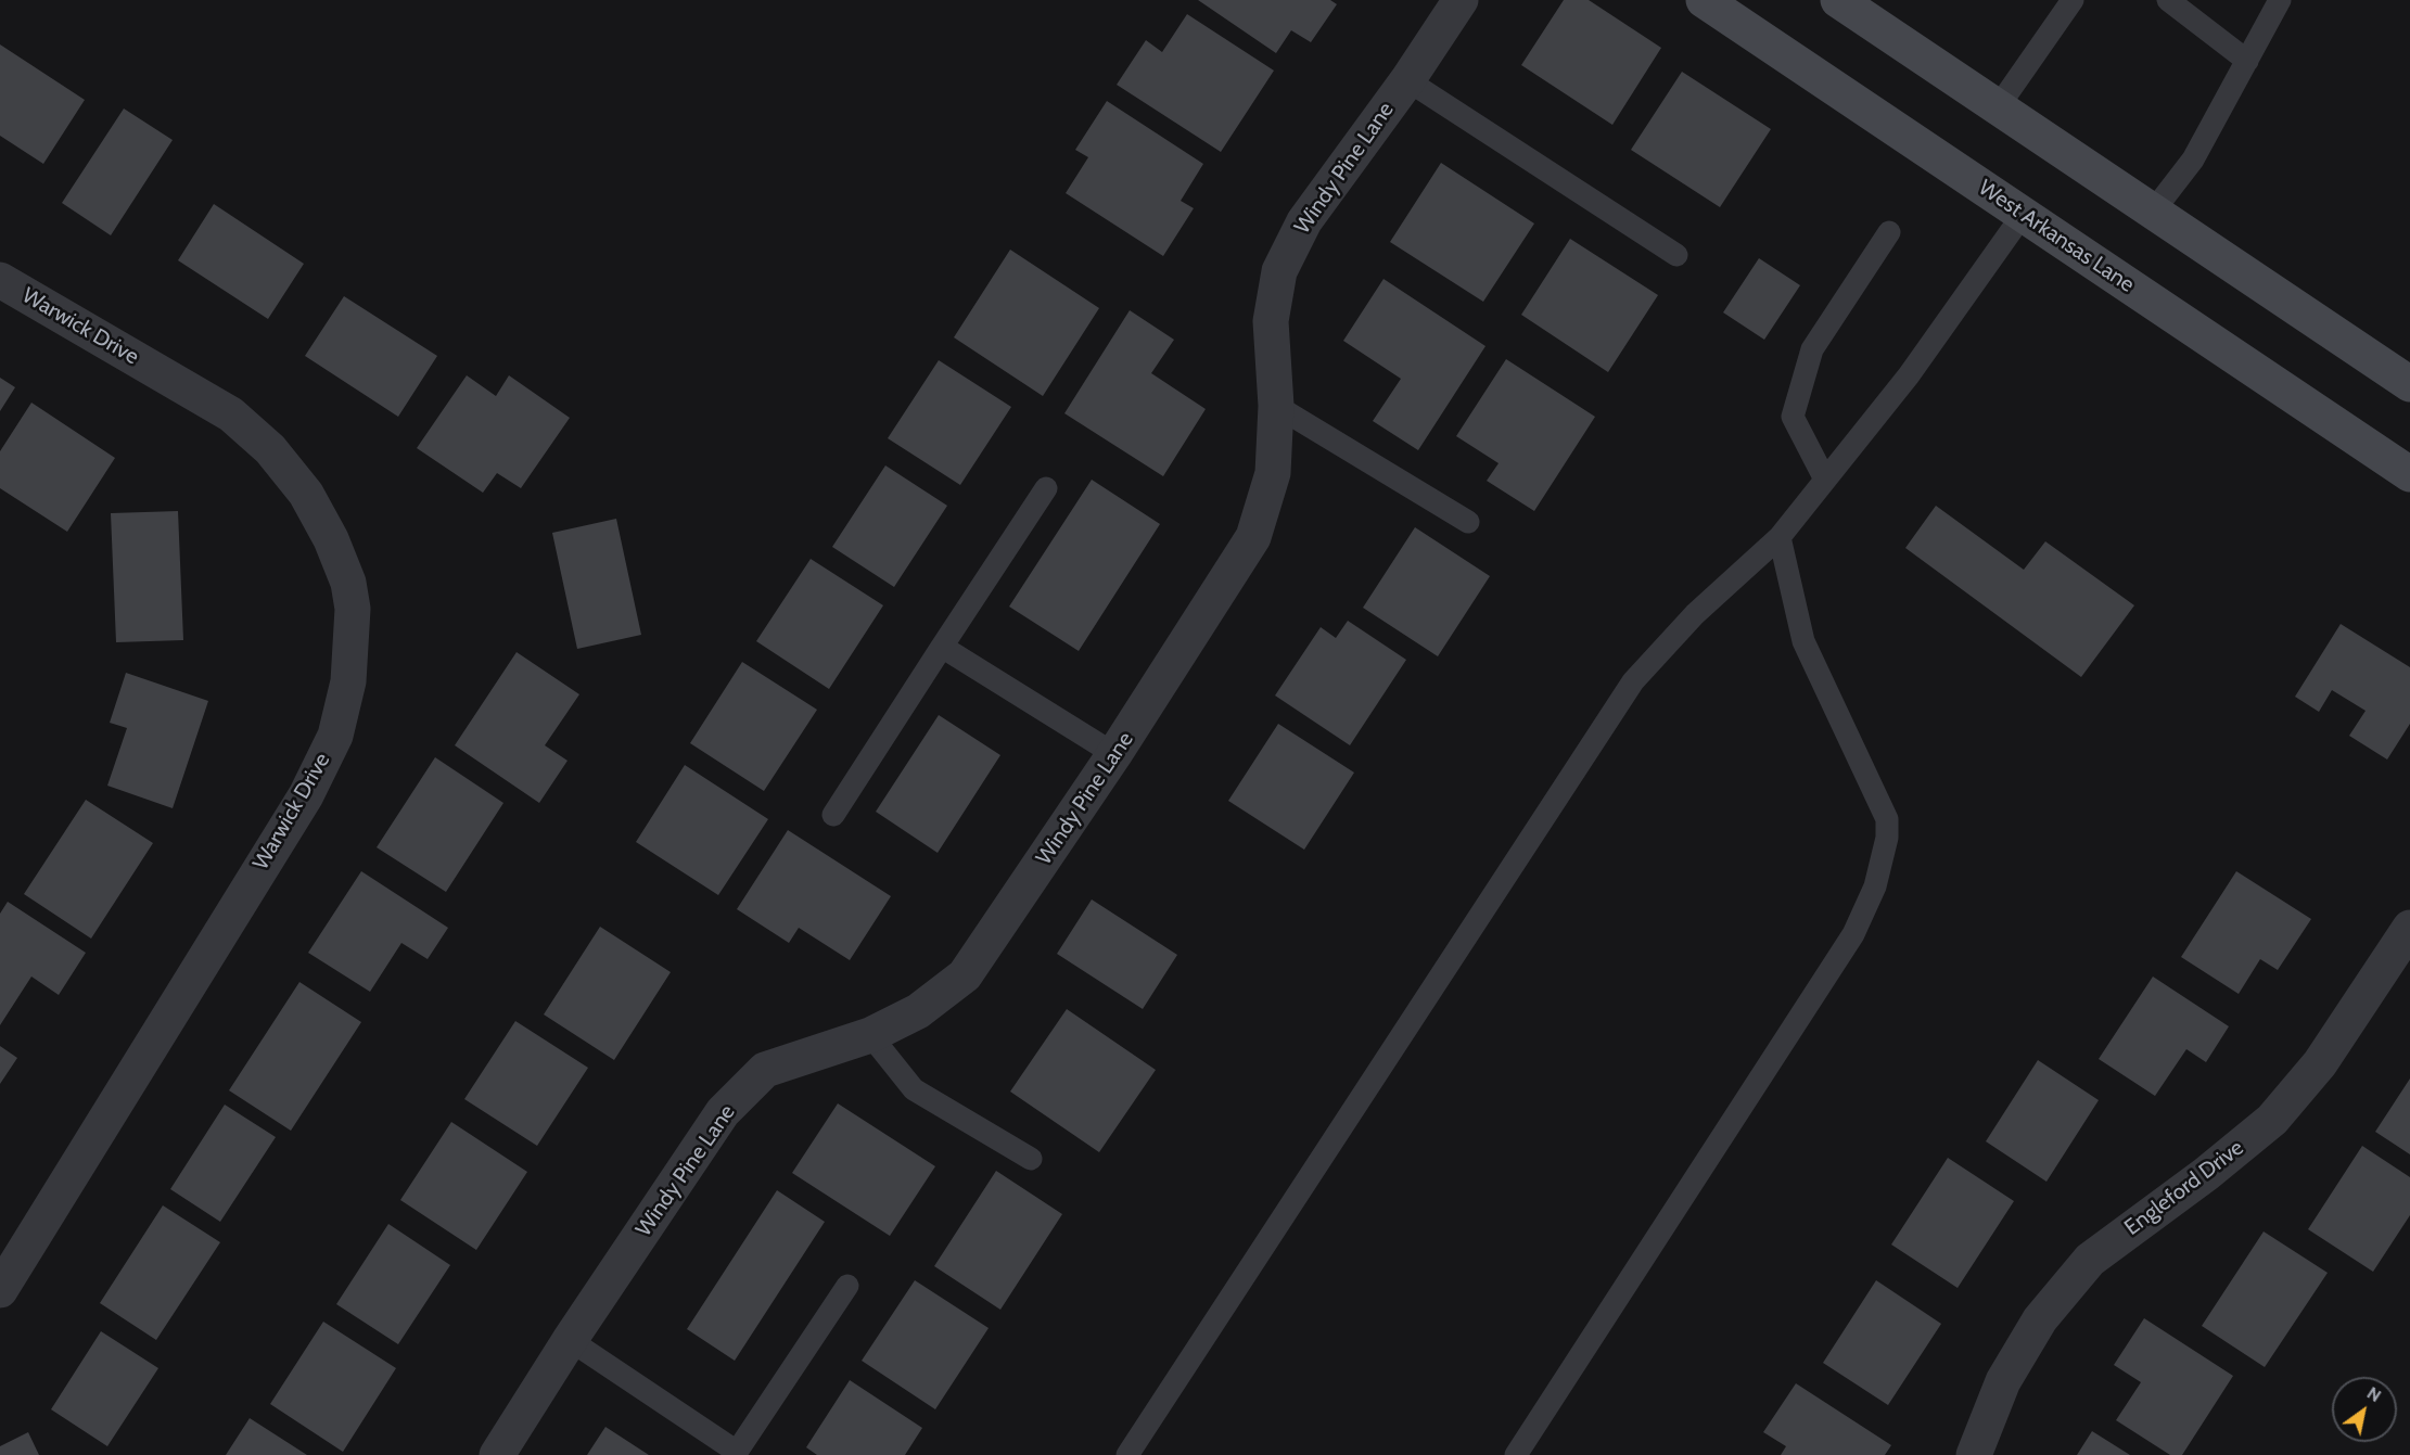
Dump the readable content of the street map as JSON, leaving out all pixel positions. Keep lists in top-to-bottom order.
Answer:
{
  "streets": {
    "main road": ["West Arkansas Lane"],
    "street": ["Windy Pine Lane", "Warwick Drive", "Engleford Drive"]
  },
  "north": "top right"
}
